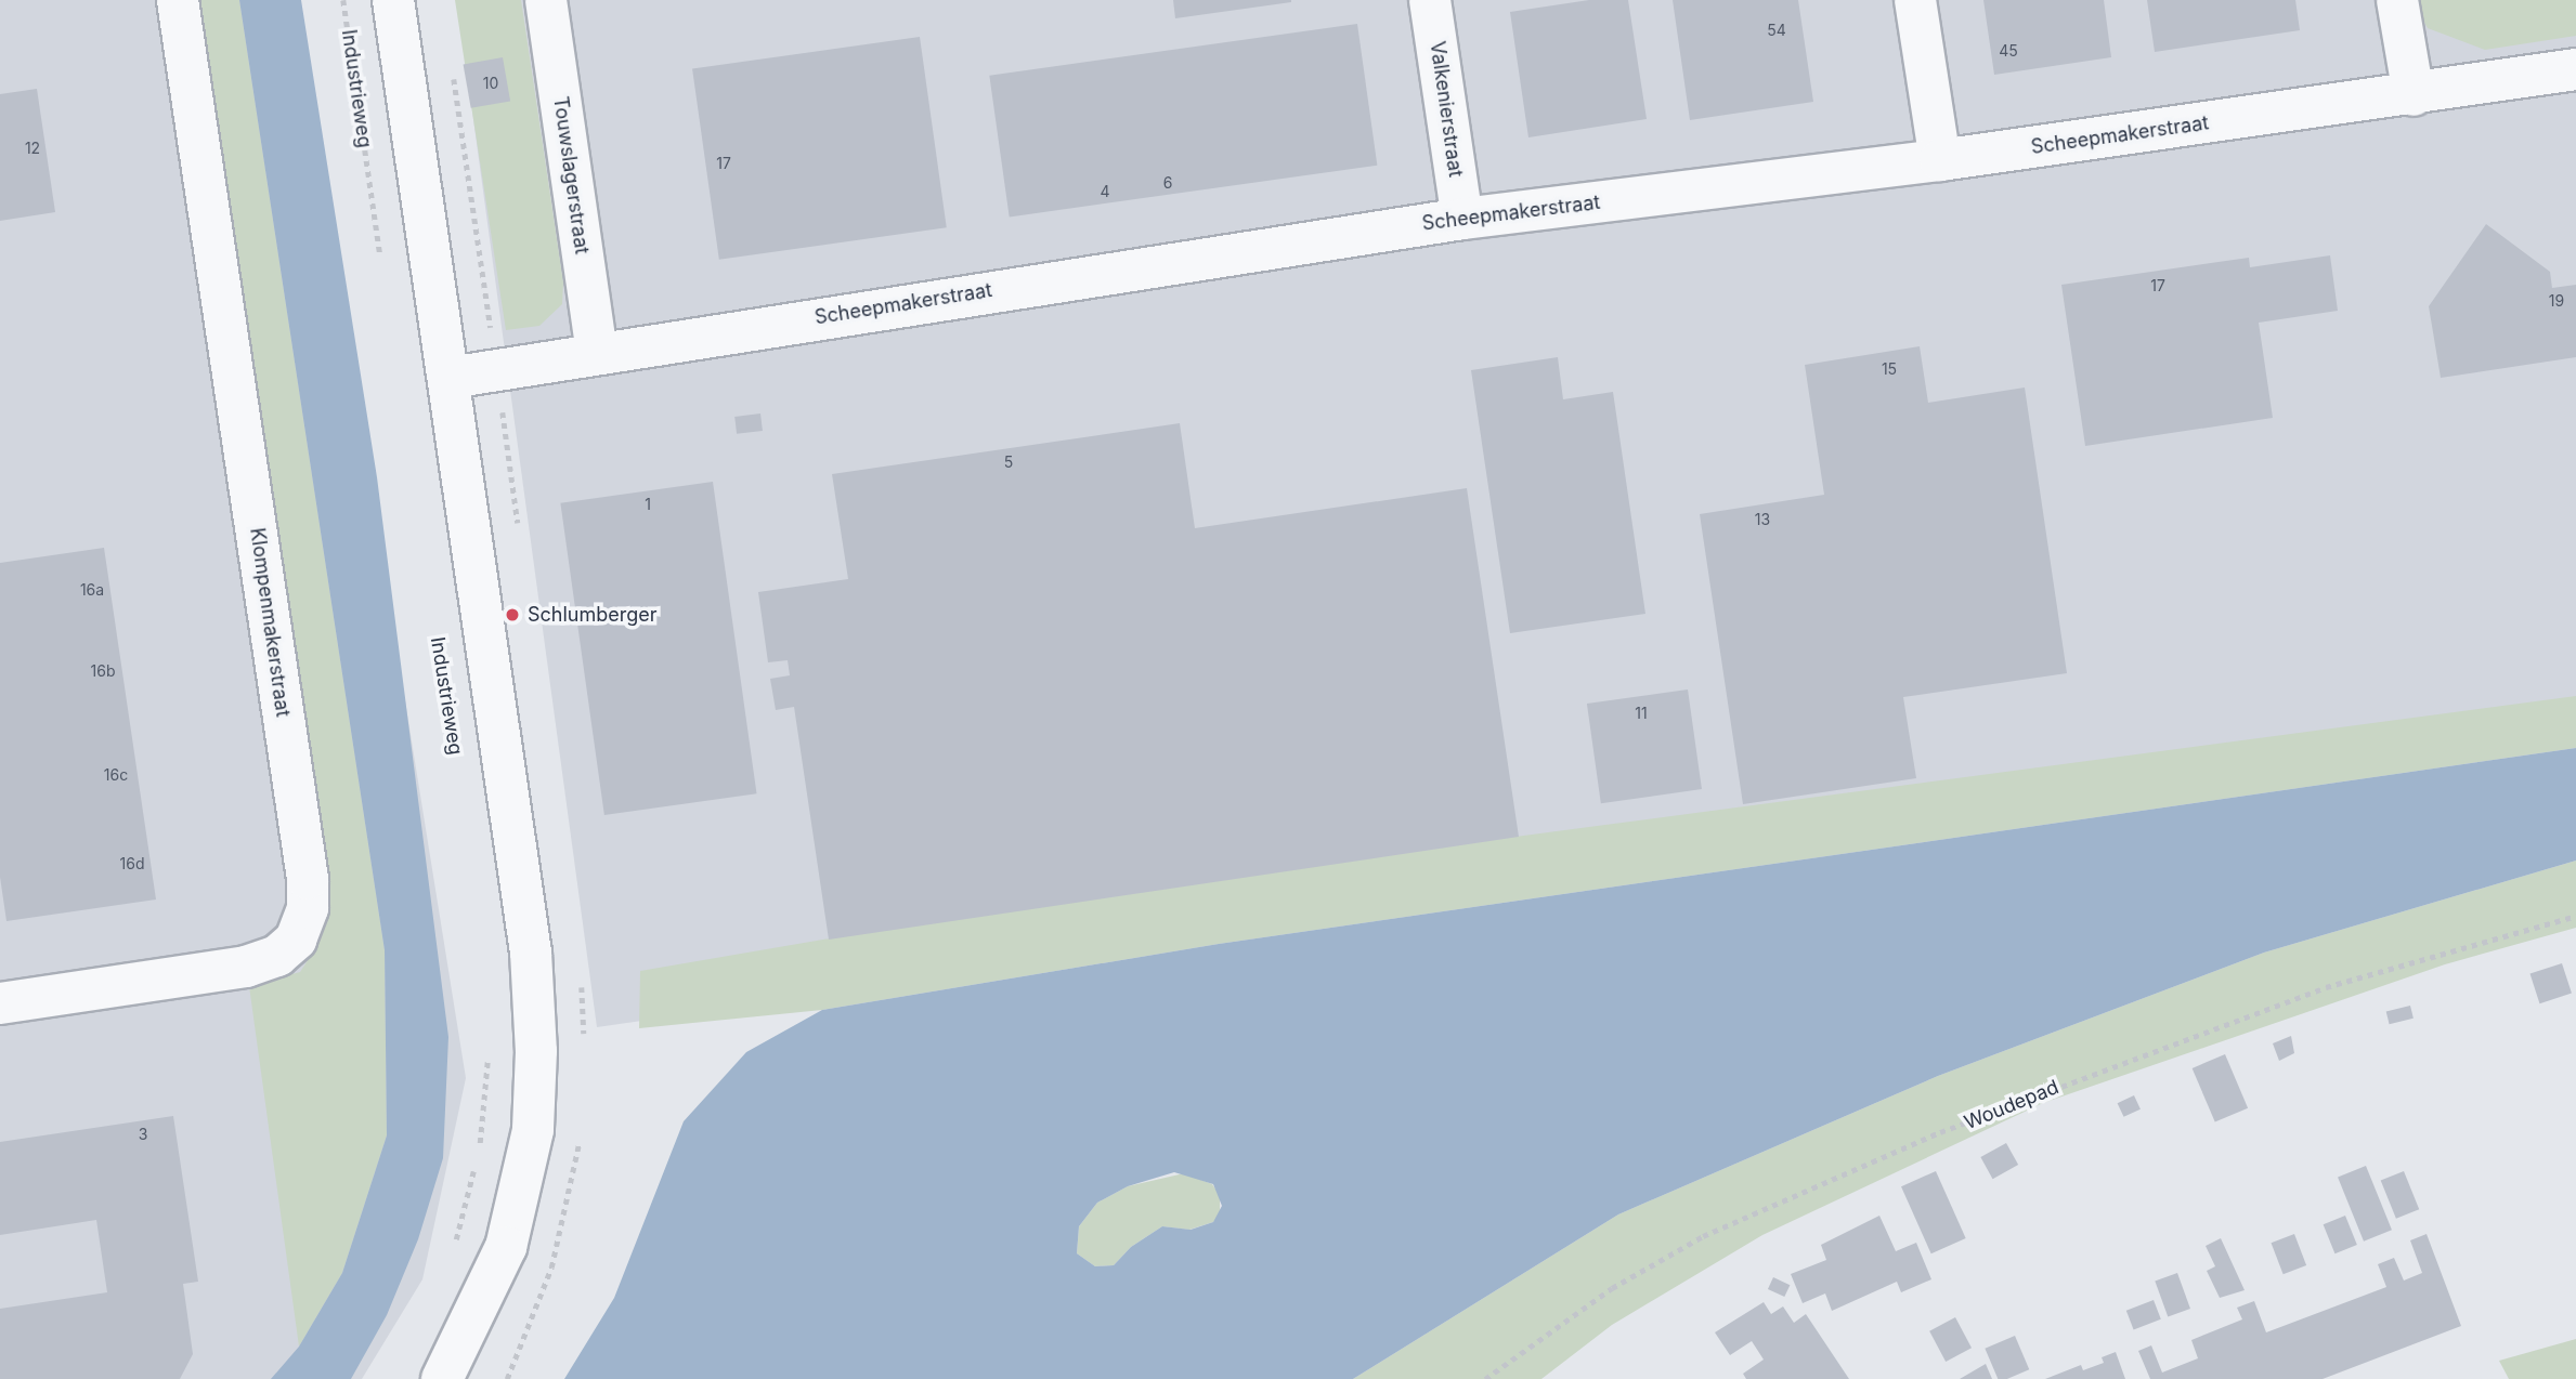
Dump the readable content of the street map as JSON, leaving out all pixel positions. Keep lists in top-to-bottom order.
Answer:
{
  "streets": {
    "street": [
      "Valkenierstraat",
      "Scheepmakerstraat",
      "Touwslagerstraat",
      "Klompenmakerstraat"
    ],
    "path": ["Industrieweg", "Woudepad"]
  },
  "crossings": [
    ["Valkenierstraat", "Scheepmakerstraat"],
    ["Scheepmakerstraat", "Touwslagerstraat"]
  ],
  "places": ["Schlumberger"],
  "house_numbers": [
    "54",
    "45",
    "10",
    "12",
    "17",
    "6",
    "4",
    "17",
    "19",
    "15",
    "5",
    "1",
    "13",
    "16a",
    "16b",
    "11",
    "16c",
    "16d",
    "3"
  ]
}
